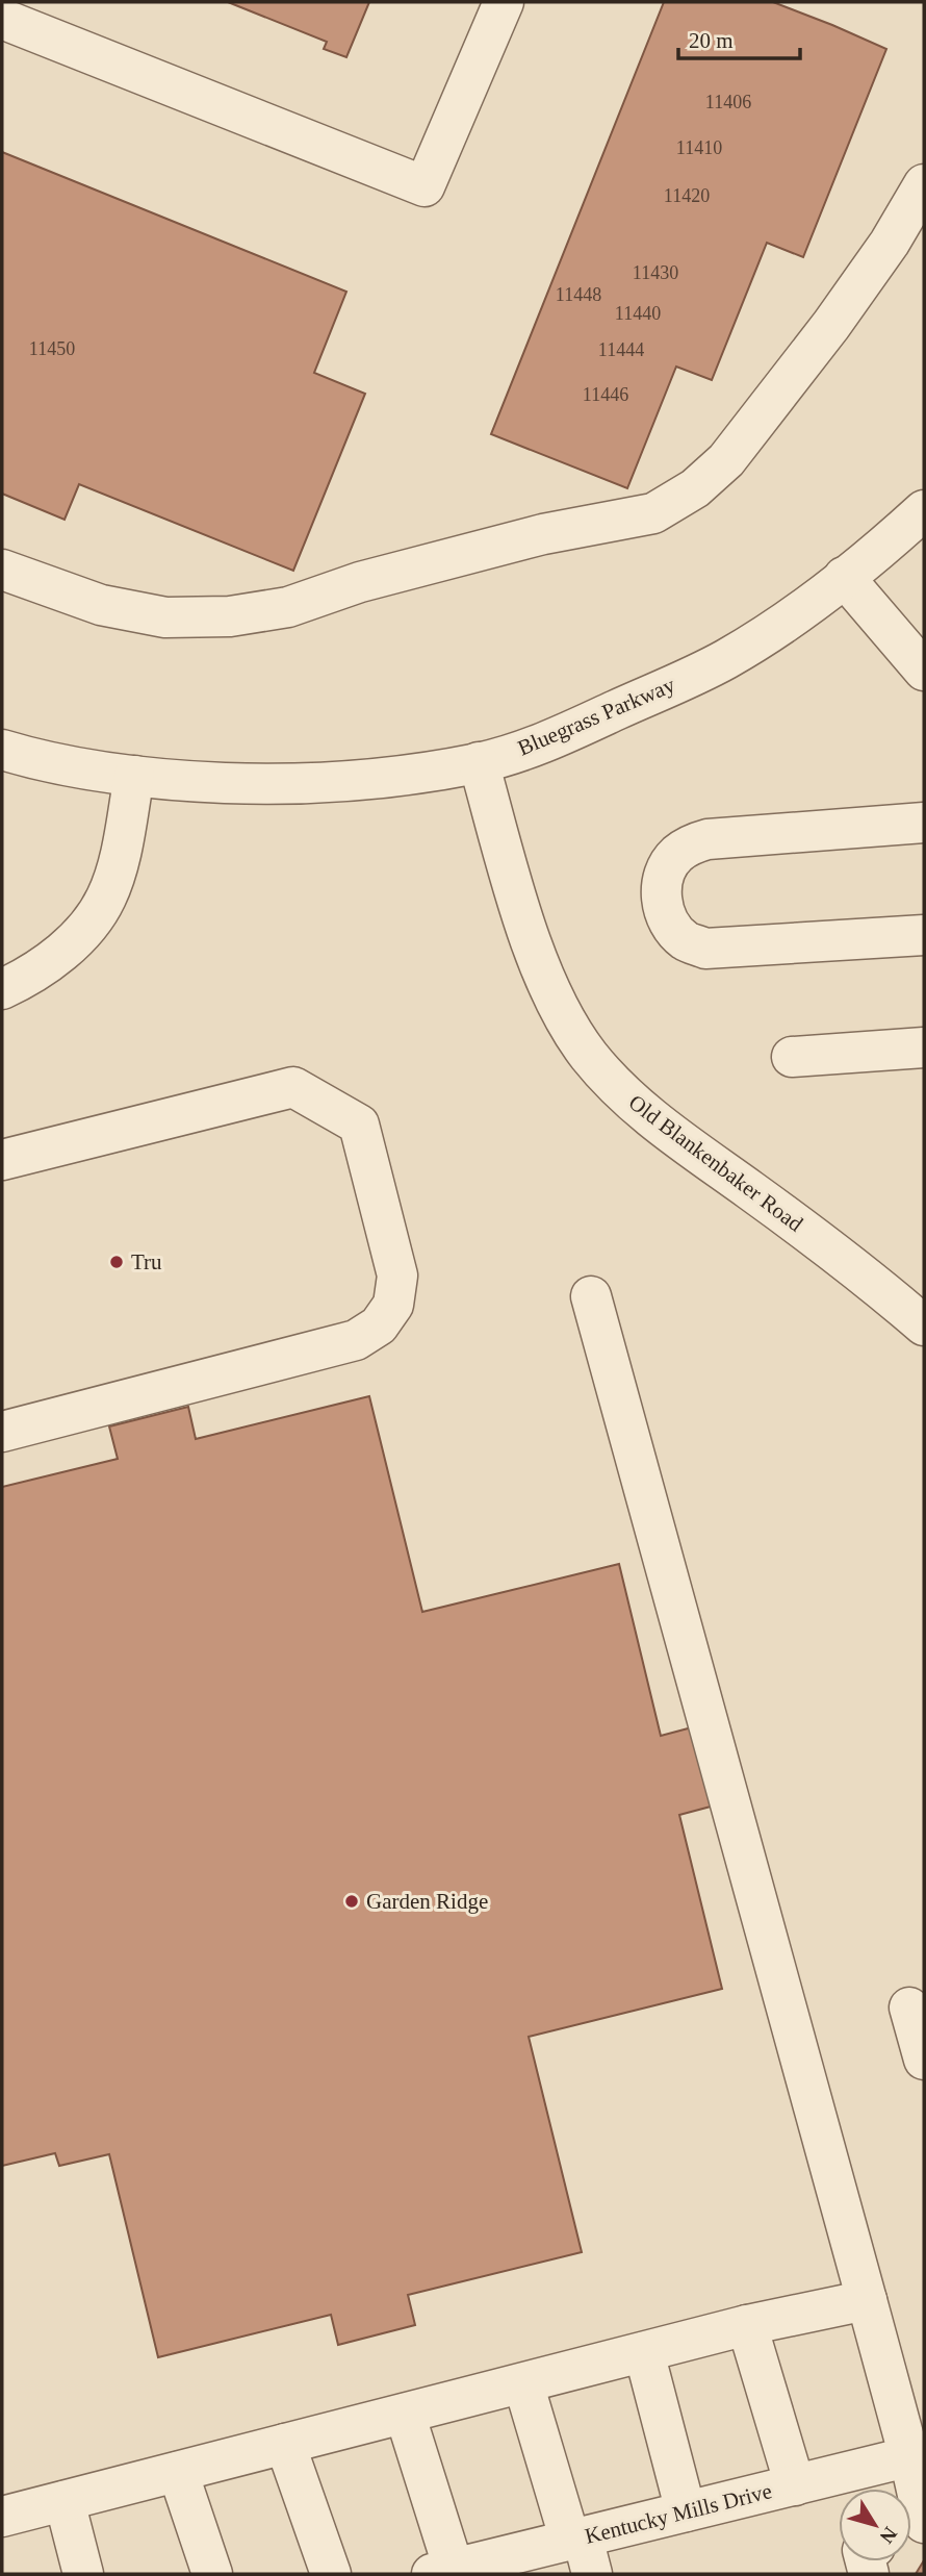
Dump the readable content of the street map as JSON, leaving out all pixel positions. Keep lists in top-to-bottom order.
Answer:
{
  "streets": {
    "street": ["Bluegrass Parkway", "Old Blankenbaker Road", "Kentucky Mills Drive"]
  },
  "crossings": [
    ["Bluegrass Parkway", "Old Blankenbaker Road"]
  ],
  "places": ["Tru", "Garden Ridge"],
  "house_numbers": [
    "11406",
    "11410",
    "11420",
    "11430",
    "11448",
    "11440",
    "11450",
    "11444",
    "11446"
  ],
  "scale_bar": "20 m",
  "north": "bottom right"
}
